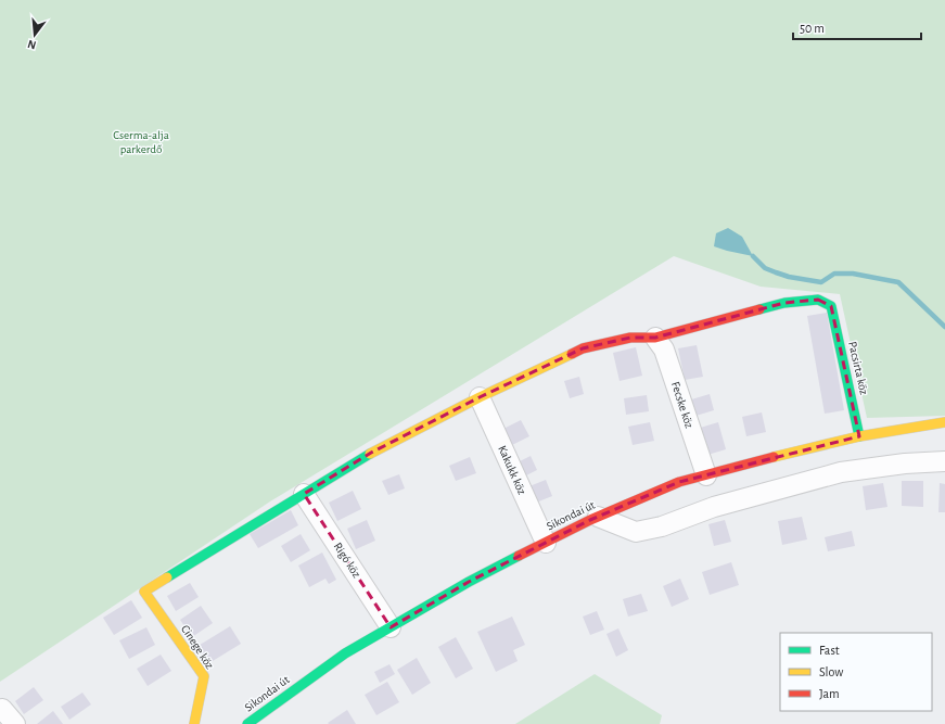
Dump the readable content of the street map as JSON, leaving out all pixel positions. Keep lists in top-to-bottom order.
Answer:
{
  "streets": {
    "street": [
      "Pacsirta köz",
      "Fecske köz",
      "Kakukk köz",
      "Sikondai út",
      "Rigó köz",
      "Cinege köz"
    ]
  },
  "crossings": [
    ["Pacsirta köz", "Fecske köz"],
    ["Pacsirta köz", "Sikondai út"],
    ["Fecske köz", "Sikondai út"],
    ["Kakukk köz", "Sikondai út"],
    ["Sikondai út", "Rigó köz"],
    ["Rigó köz", "Cinege köz"]
  ],
  "parks": ["Cserma-alja parkerdő"],
  "legend": ["Fast", "Slow", "Jam"],
  "scale_bar": "50 m",
  "north": "bottom"
}
